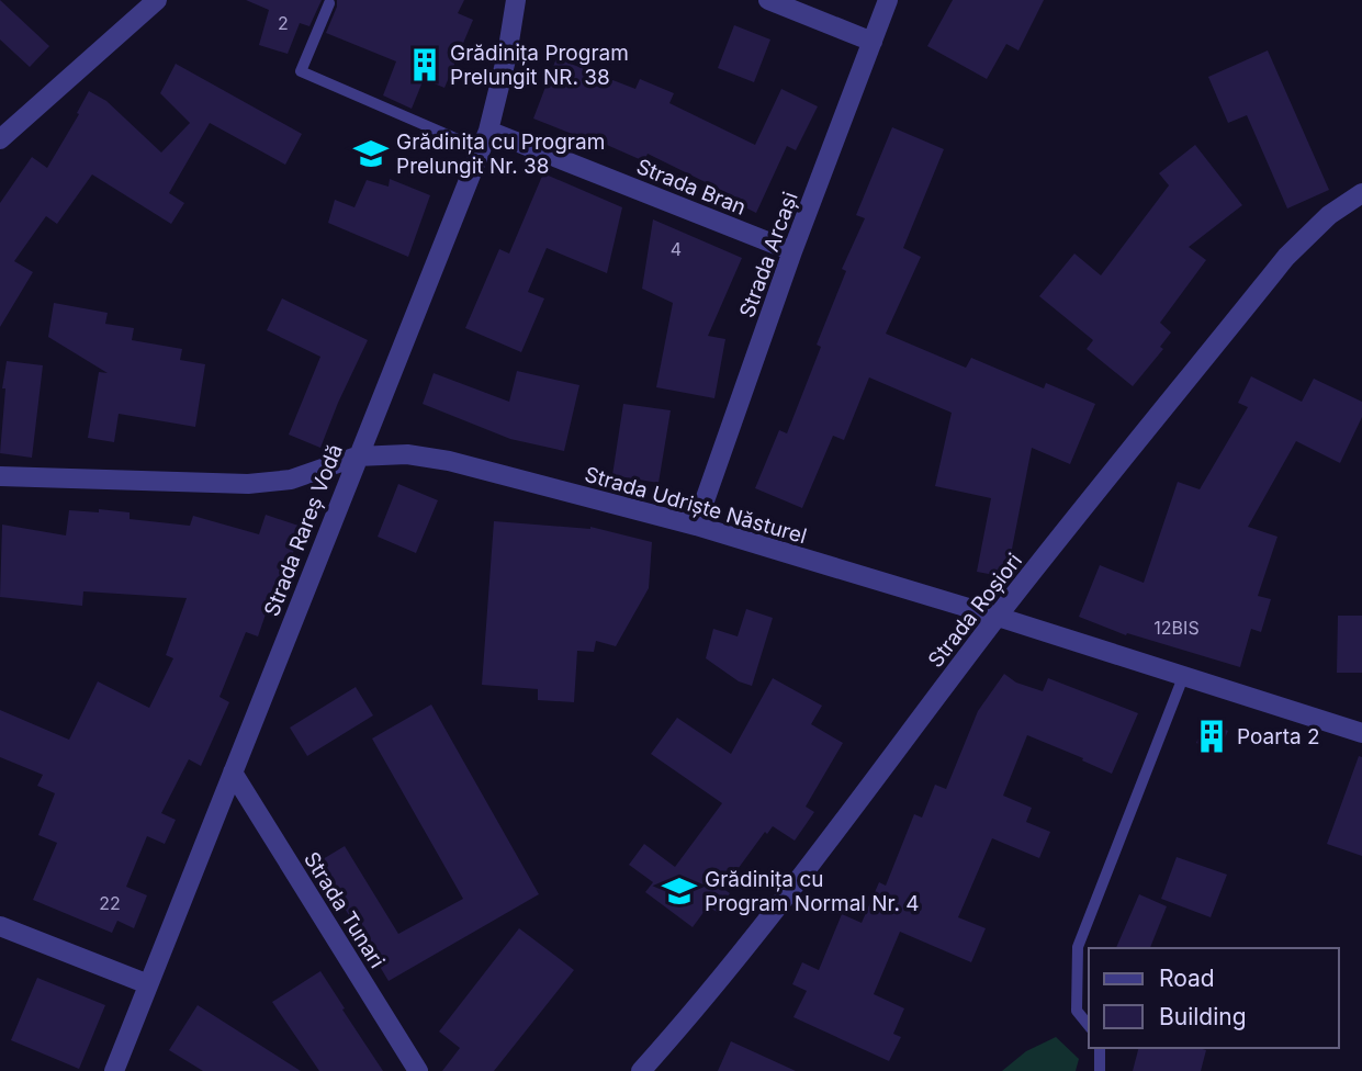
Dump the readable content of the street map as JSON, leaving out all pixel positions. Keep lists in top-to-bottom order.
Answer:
{
  "streets": {
    "street": [
      "Strada Bran",
      "Strada Arcași",
      "Strada Udriște Năsturel",
      "Strada Rareș Vodă",
      "Strada Roșiori",
      "Strada Tunari"
    ]
  },
  "crossings": [
    ["Strada Bran", "Strada Arcași"],
    ["Strada Bran", "Strada Rareș Vodă"],
    ["Strada Arcași", "Strada Udriște Năsturel"],
    ["Strada Udriște Năsturel", "Strada Rareș Vodă"],
    ["Strada Udriște Năsturel", "Strada Roșiori"],
    ["Strada Rareș Vodă", "Strada Tunari"]
  ],
  "places": {
    "building": ["Grădinița Program Prelungit NR. 38", "Poarta 2"],
    "school or university": ["Grădinița cu Program Prelungit Nr. 38", "Grădinița cu Program Normal Nr. 4"]
  },
  "house_numbers": [
    "2",
    "4",
    "12BIS",
    "22"
  ],
  "legend": ["Road", "Building"]
}
